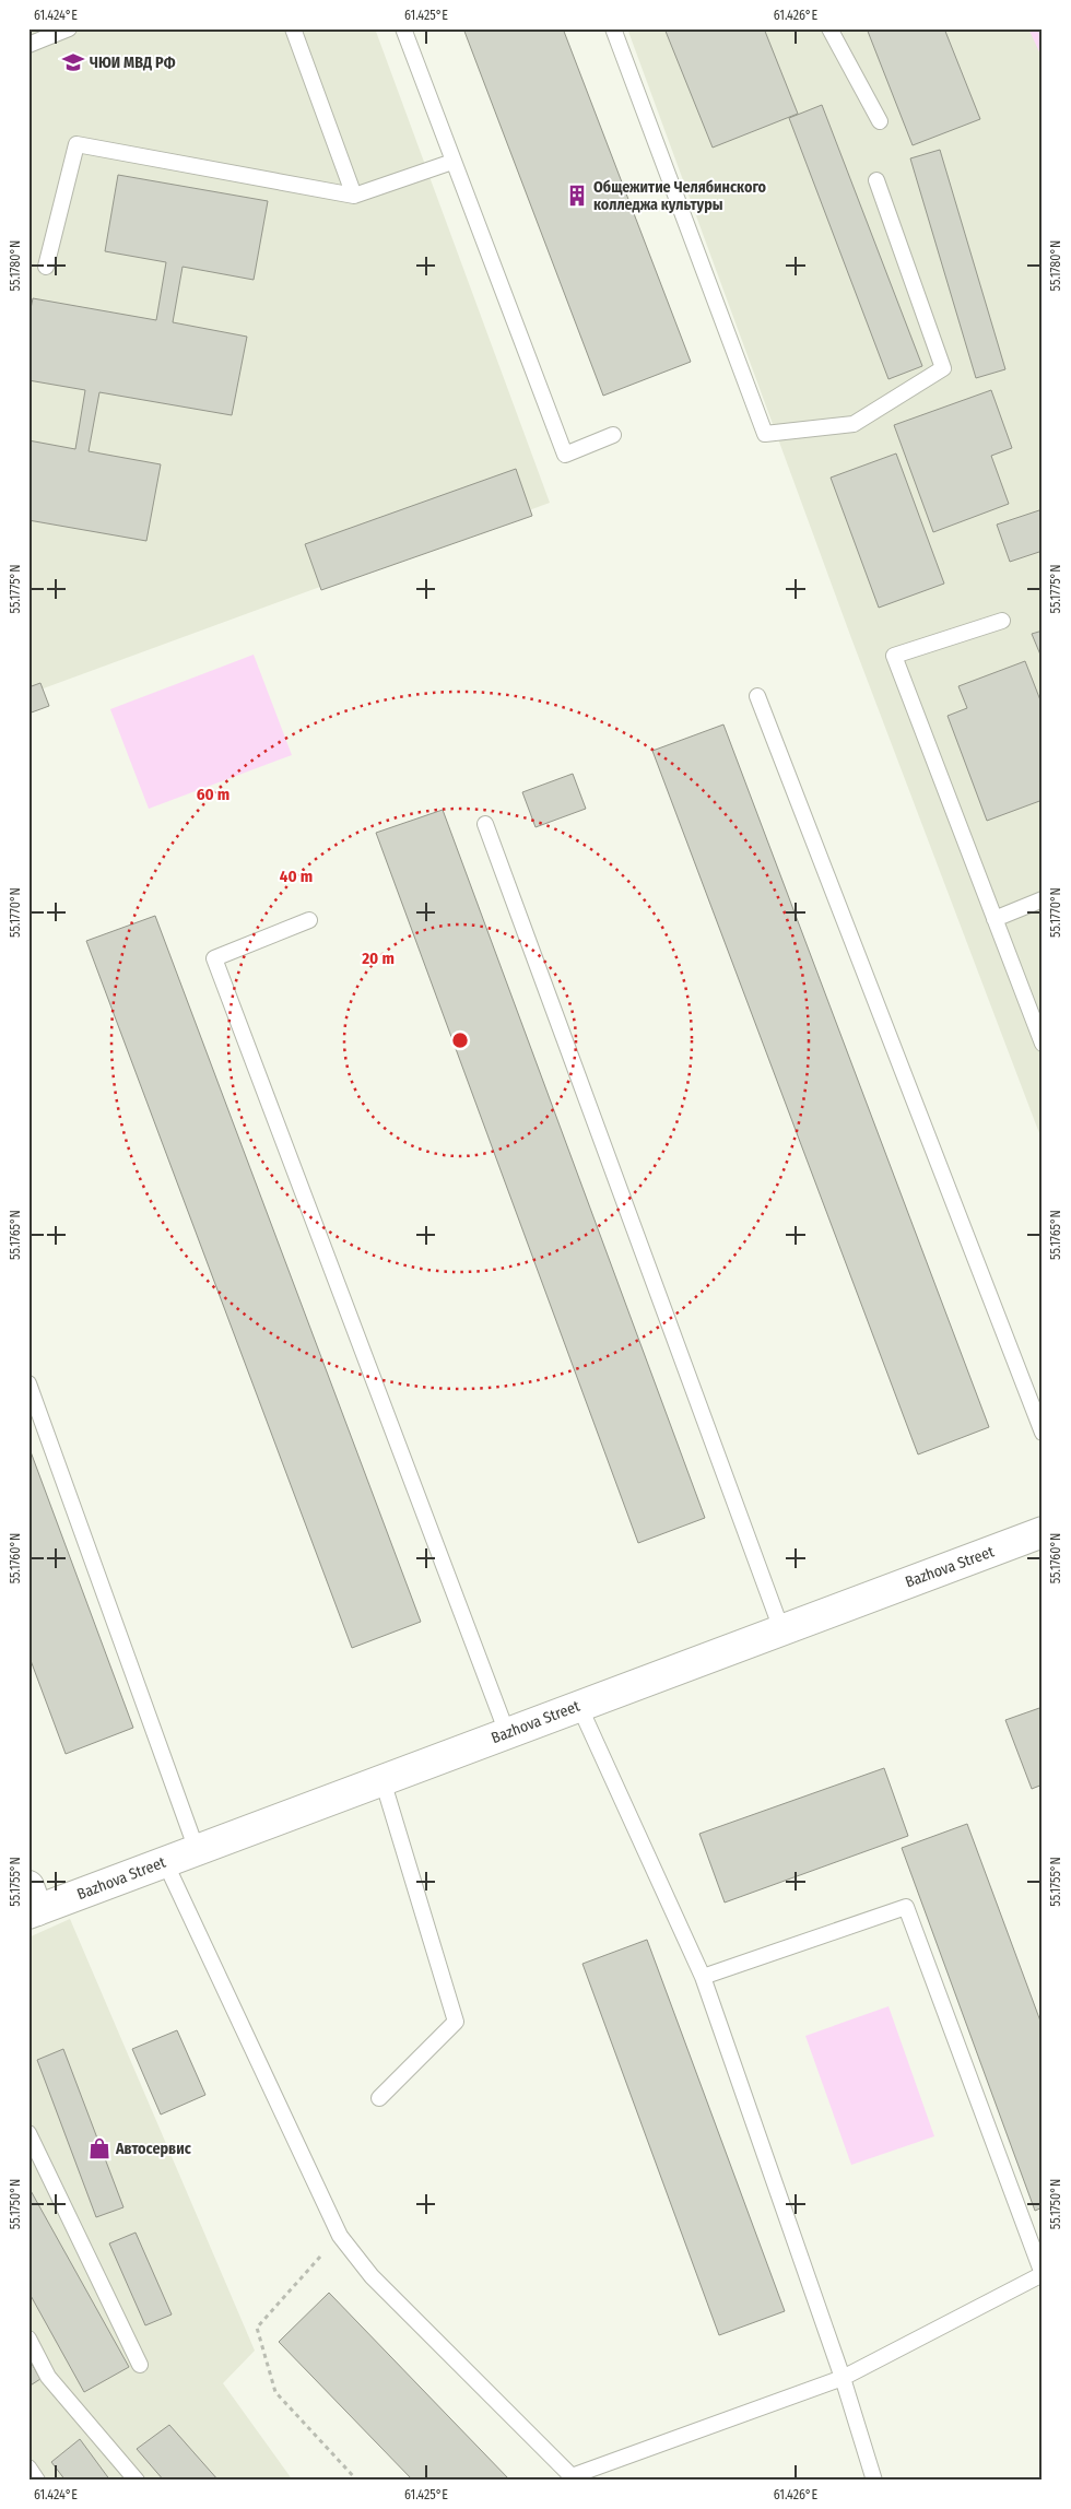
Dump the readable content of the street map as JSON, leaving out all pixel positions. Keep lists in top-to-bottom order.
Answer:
{
  "streets": {
    "street": ["Bazhova Street"]
  },
  "places": {
    "school or university": ["ЧЮИ МВД РФ"],
    "building": ["Общежитие Челябинского колледжа культуры"],
    "shop": ["Автосервис"]
  },
  "coordinates": [
    "61.424°E",
    "61.425°E",
    "61.426°E",
    "55.1780°N",
    "55.1775°N",
    "55.1770°N",
    "55.1765°N",
    "55.1760°N",
    "55.1755°N",
    "55.1750°N"
  ],
  "rings": ["60 m", "40 m", "20 m"]
}
